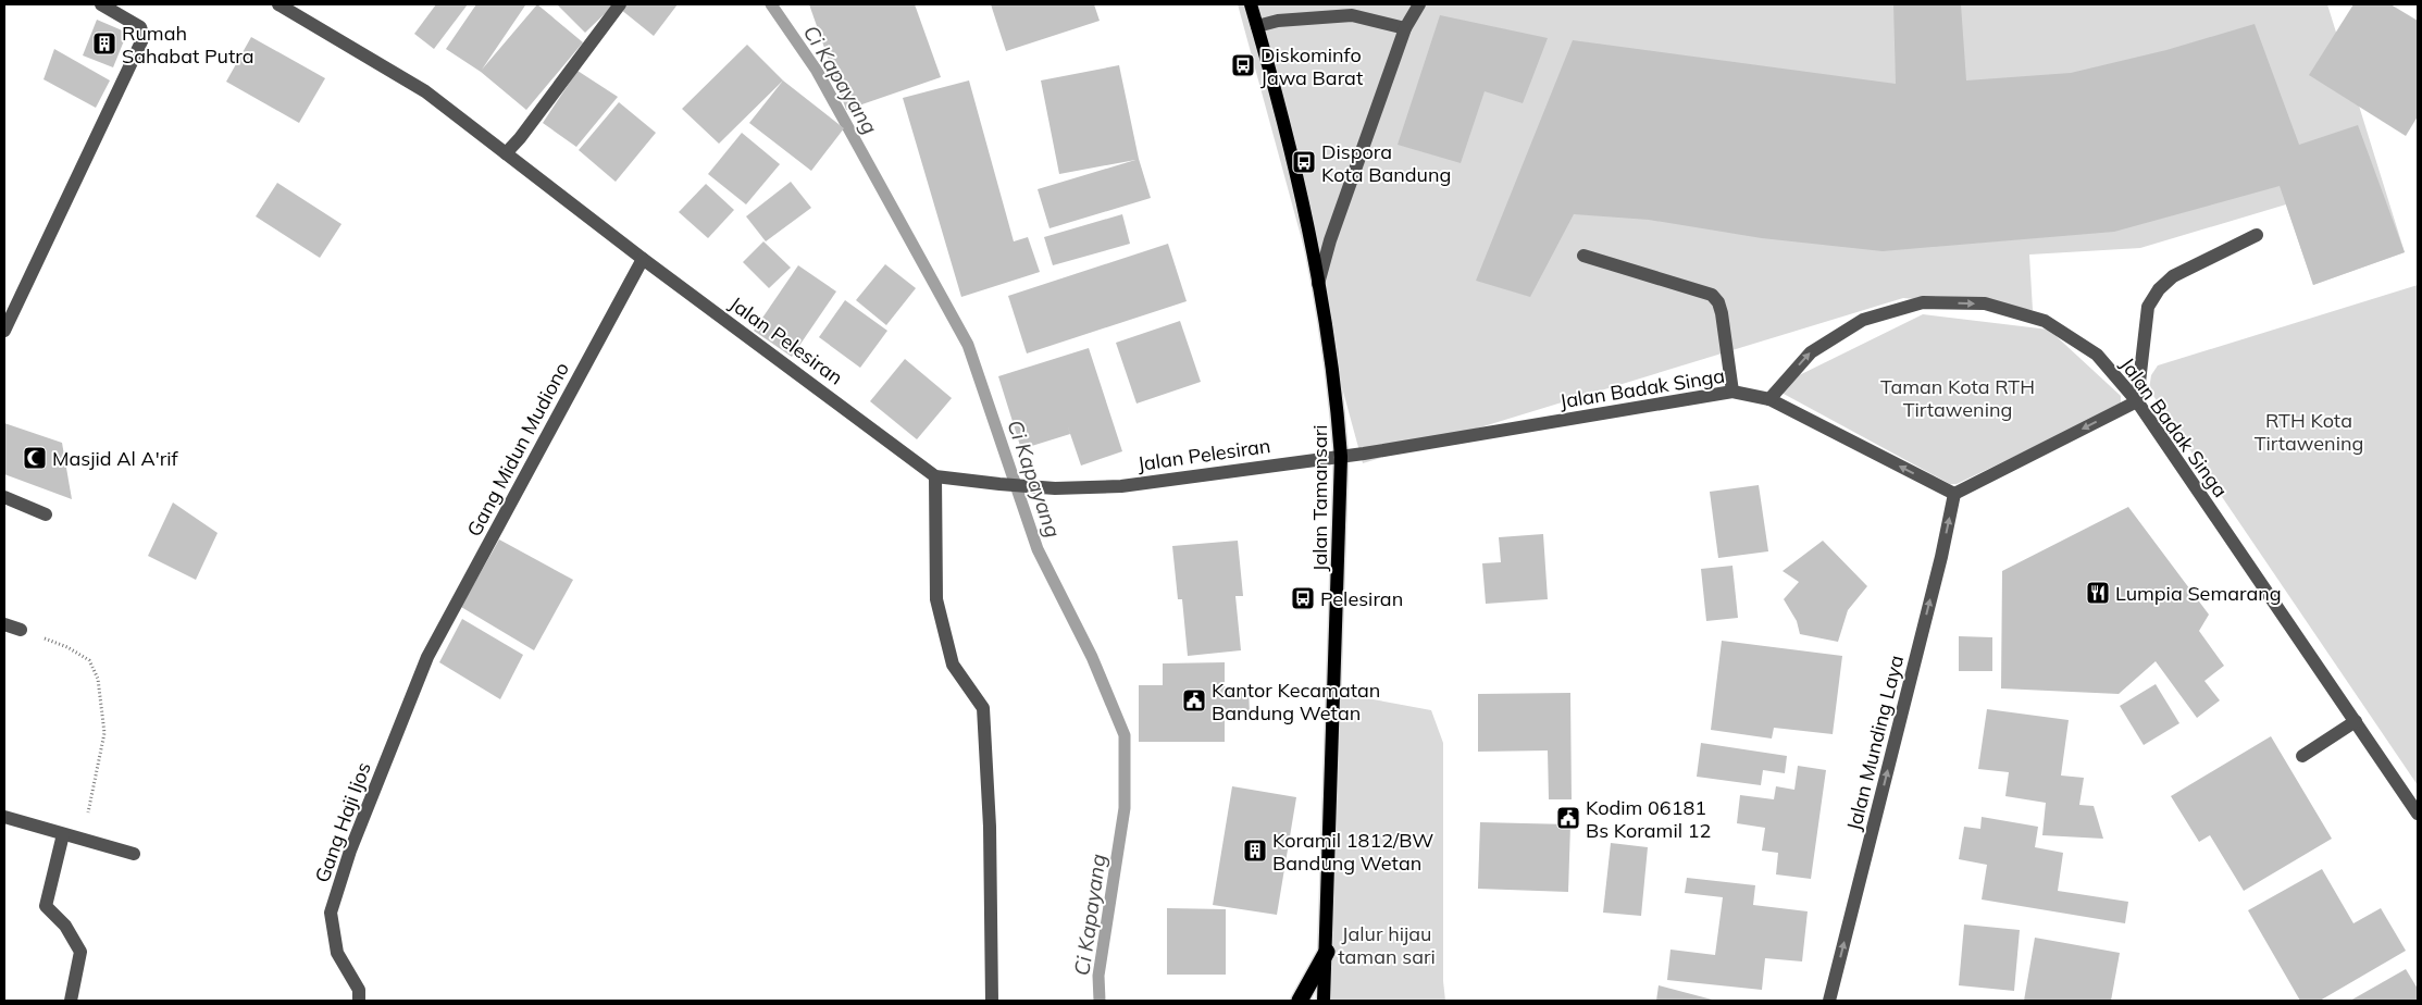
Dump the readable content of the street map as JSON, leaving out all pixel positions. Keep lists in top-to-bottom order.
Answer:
{
  "streets": {
    "main road": ["Jalan Tamansari"],
    "street": [
      "Jalan Pelesiran",
      "Jalan Badak Singa",
      "Gang Midun Mudiono",
      "Jalan Munding Laya",
      "Gang Haji Ijos"
    ]
  },
  "crossings": [
    ["Jalan Pelesiran", "Jalan Badak Singa"],
    ["Jalan Pelesiran", "Gang Midun Mudiono"],
    ["Jalan Pelesiran", "Jalan Tamansari"],
    ["Jalan Badak Singa", "Jalan Tamansari"],
    ["Gang Midun Mudiono", "Gang Haji Ijos"]
  ],
  "one_way": ["Jalan Munding Laya"],
  "water": ["Ci Kapayang"],
  "parks": ["Taman Kota RTH Tirtawening", "RTH Kota Tirtawening", "Jalur hijau taman sari"],
  "places": {
    "building": ["Rumah Sahabat Putra", "Koramil 1812/BW Bandung Wetan"],
    "bus stop": ["Diskominfo Jawa Barat", "Dispora Kota Bandung", "Pelesiran"],
    "mosque": ["Masjid Al A'rif"],
    "restaurant": ["Lumpia Semarang"],
    "public building": ["Kantor Kecamatan Bandung Wetan", "Kodim 06181 Bs Koramil 12"]
  }
}
